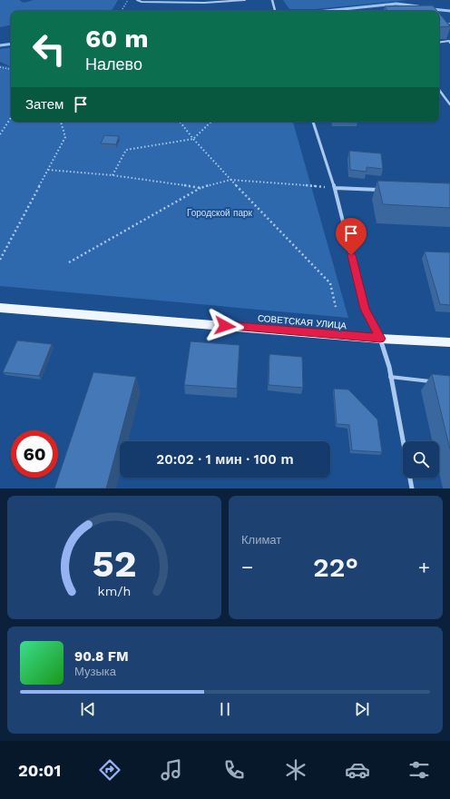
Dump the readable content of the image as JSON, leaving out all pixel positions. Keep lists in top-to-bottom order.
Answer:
{
  "streets": {
    "main road": ["СОВЕТСКАЯ УЛИЦА"]
  },
  "parks": ["Городской парк"],
  "page": {
    "turn": ["60 m", "Налево"],
    "then": "Затем",
    "limit": "60",
    "trip": "20:02 · 1 мин · 100 m",
    "tile": "Климат",
    "heat": ["−", "22°", "+"],
    "song": ["90.8 FM", "Музыка"],
    "tabs": "20:01",
    "gauge": ["52", "km/h"]
  }
}
